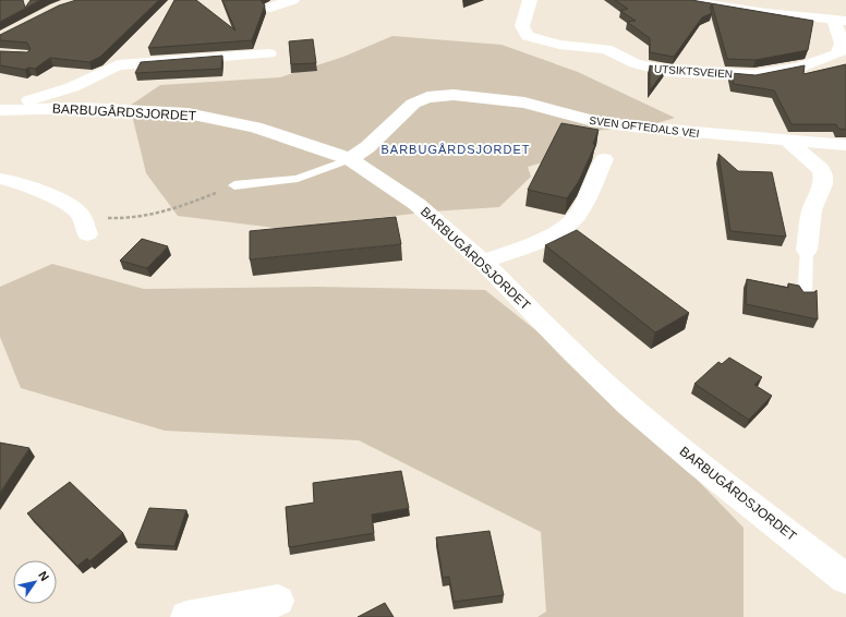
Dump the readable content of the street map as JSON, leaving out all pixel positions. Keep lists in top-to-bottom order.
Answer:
{
  "streets": {
    "street": ["UTSIKTSVEIEN", "BARBUGÅRDSJORDET", "SVEN OFTEDALS VEI"]
  },
  "crossings": [
    ["BARBUGÅRDSJORDET", "SVEN OFTEDALS VEI"]
  ],
  "districts": ["BARBUGÅRDSJORDET"],
  "north": "top right"
}
